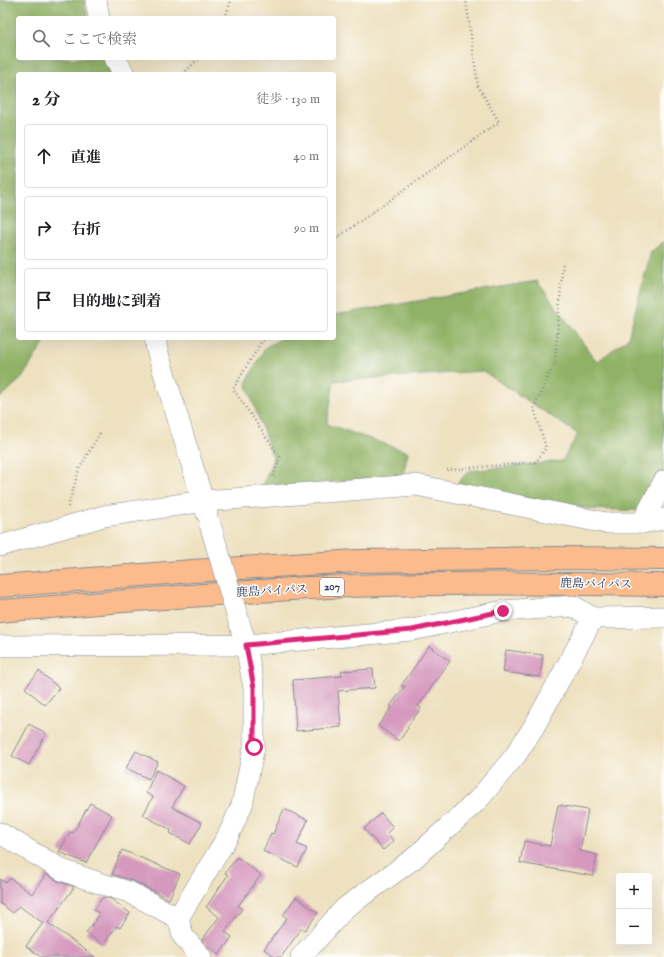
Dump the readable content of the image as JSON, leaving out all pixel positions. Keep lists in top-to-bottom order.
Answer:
{
  "streets": {
    "highway": ["鹿島バイパス", "207"]
  },
  "page": {
    "search": "ここで検索",
    "heading": ["2 分", "徒歩 · 130 m"],
    "list": [
      ["直進", "40 m"],
      ["右折", "90 m"],
      "目的地に到着"
    ],
    "map_buttons": ["+", "−"]
  }
}
